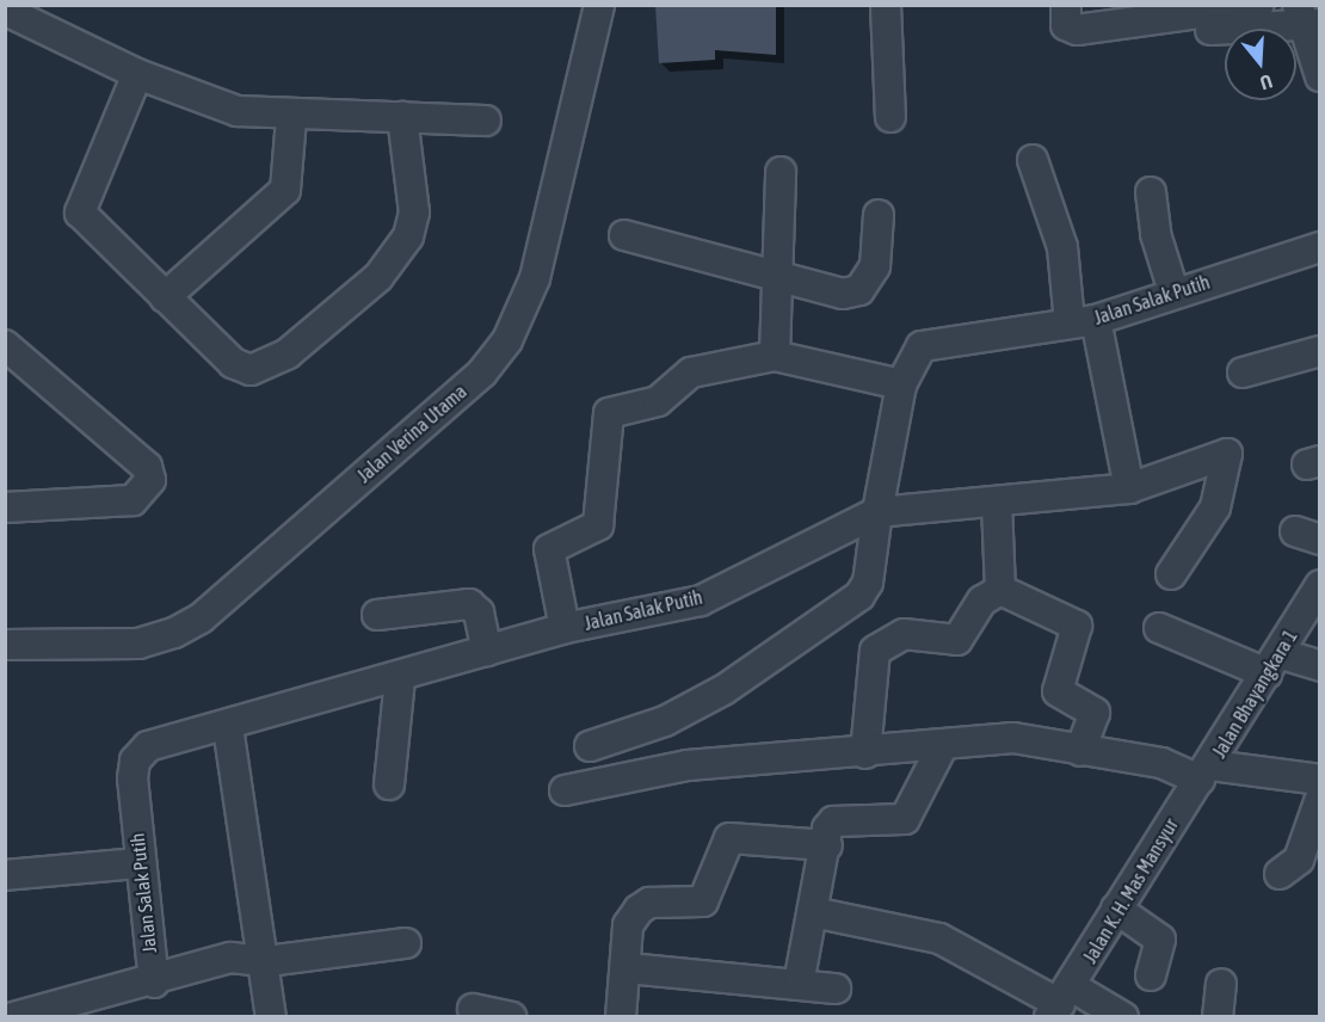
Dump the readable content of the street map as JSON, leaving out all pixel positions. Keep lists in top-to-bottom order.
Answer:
{
  "streets": {
    "street": [
      "Jalan Salak Putih",
      "Jalan Verina Utama",
      "Jalan Bhayangkara 1",
      "Jalan K. H. Mas Mansyur"
    ]
  },
  "crossings": [
    ["Jalan Bhayangkara 1", "Jalan K. H. Mas Mansyur"]
  ],
  "north": "bottom"
}
